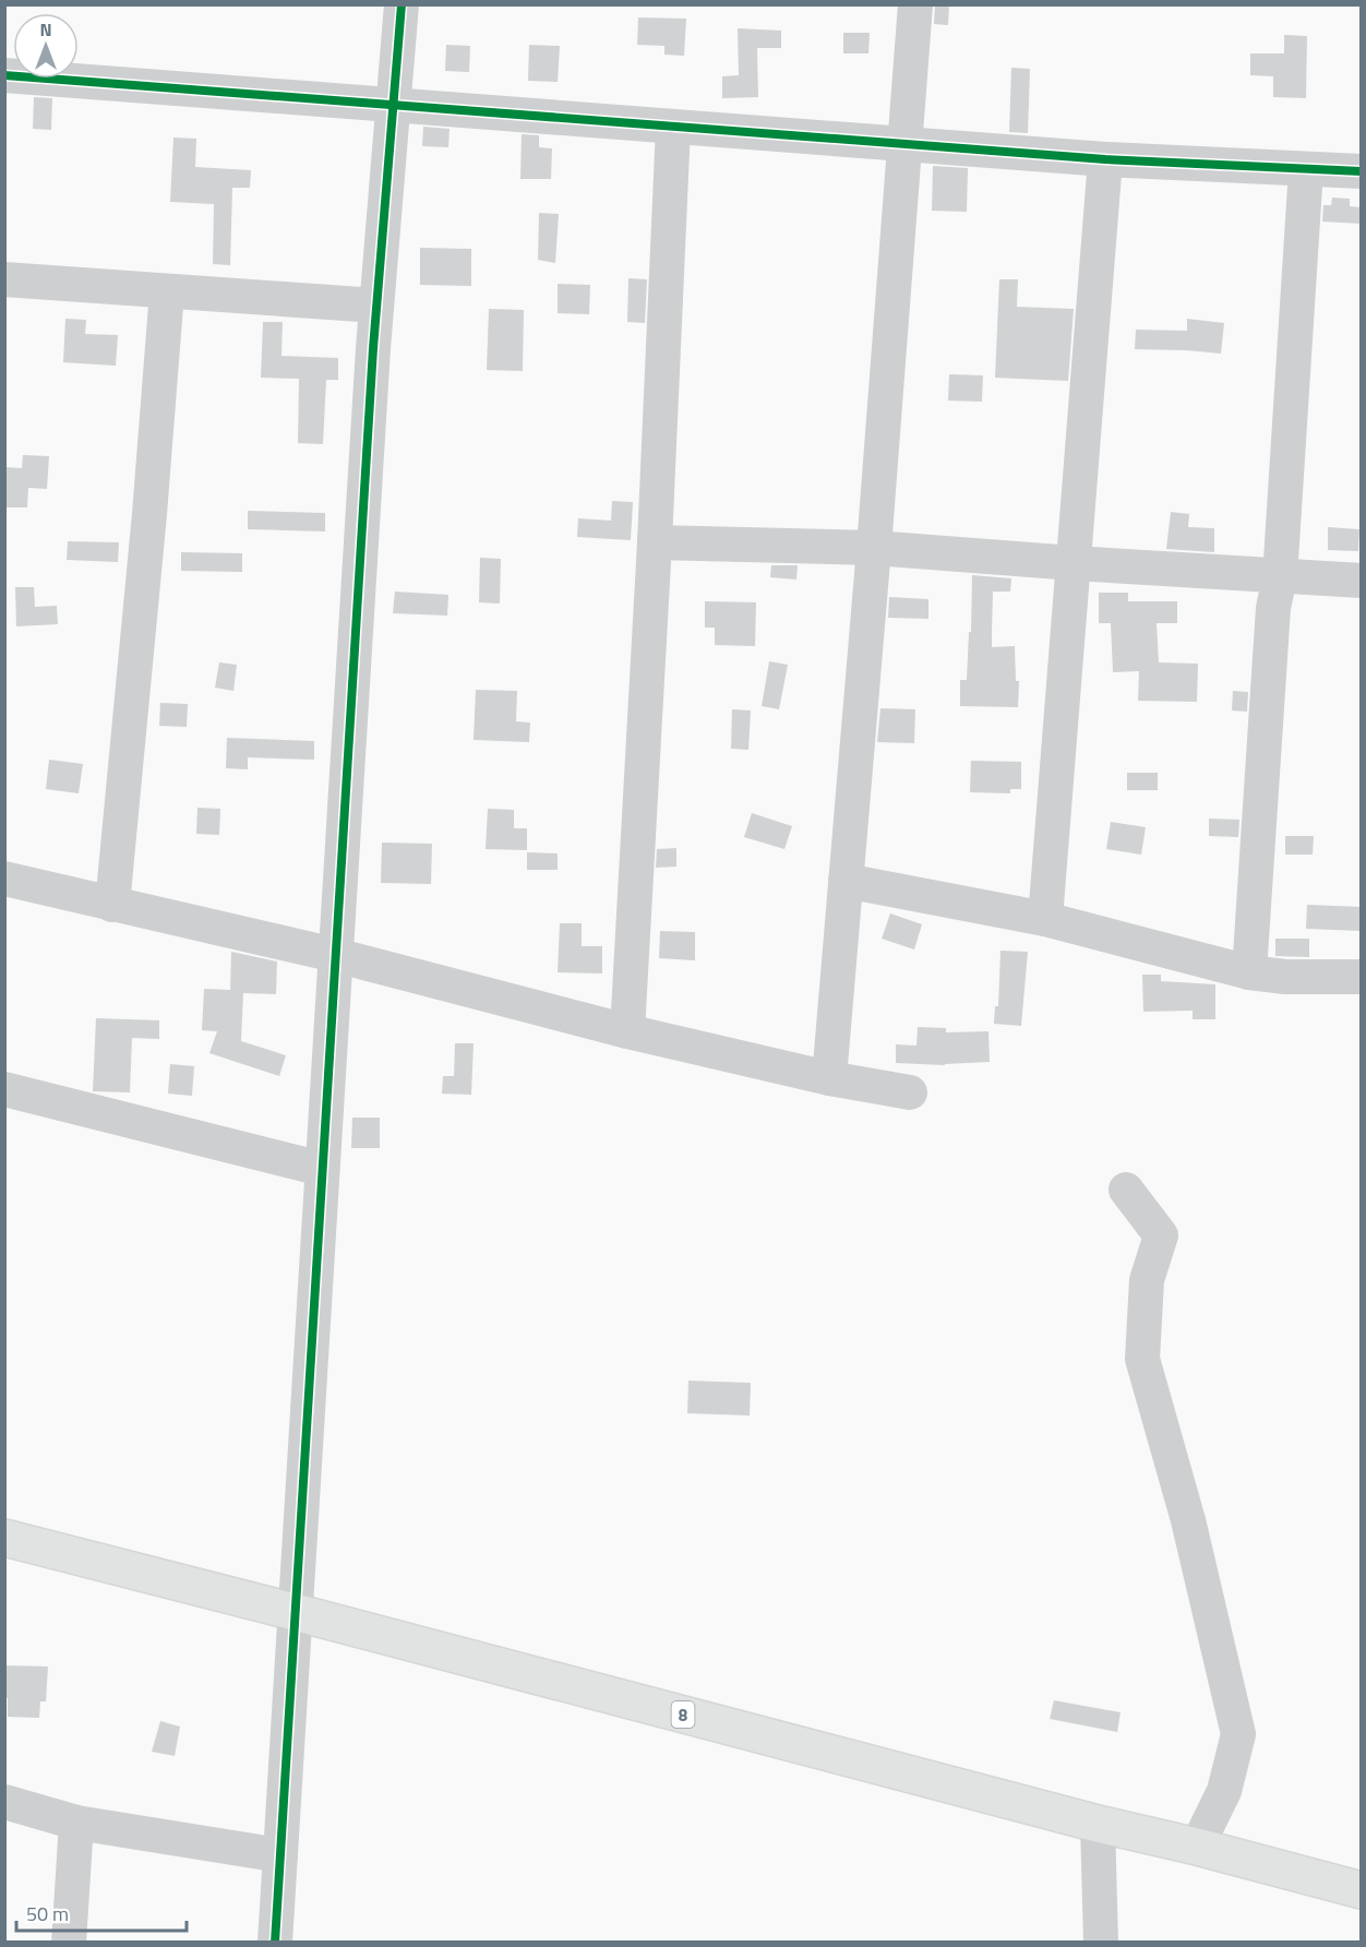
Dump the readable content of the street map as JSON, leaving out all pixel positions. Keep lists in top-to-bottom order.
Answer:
{
  "streets": {
    "main road": ["8"]
  },
  "scale_bar": "50 m",
  "north": "top"
}
